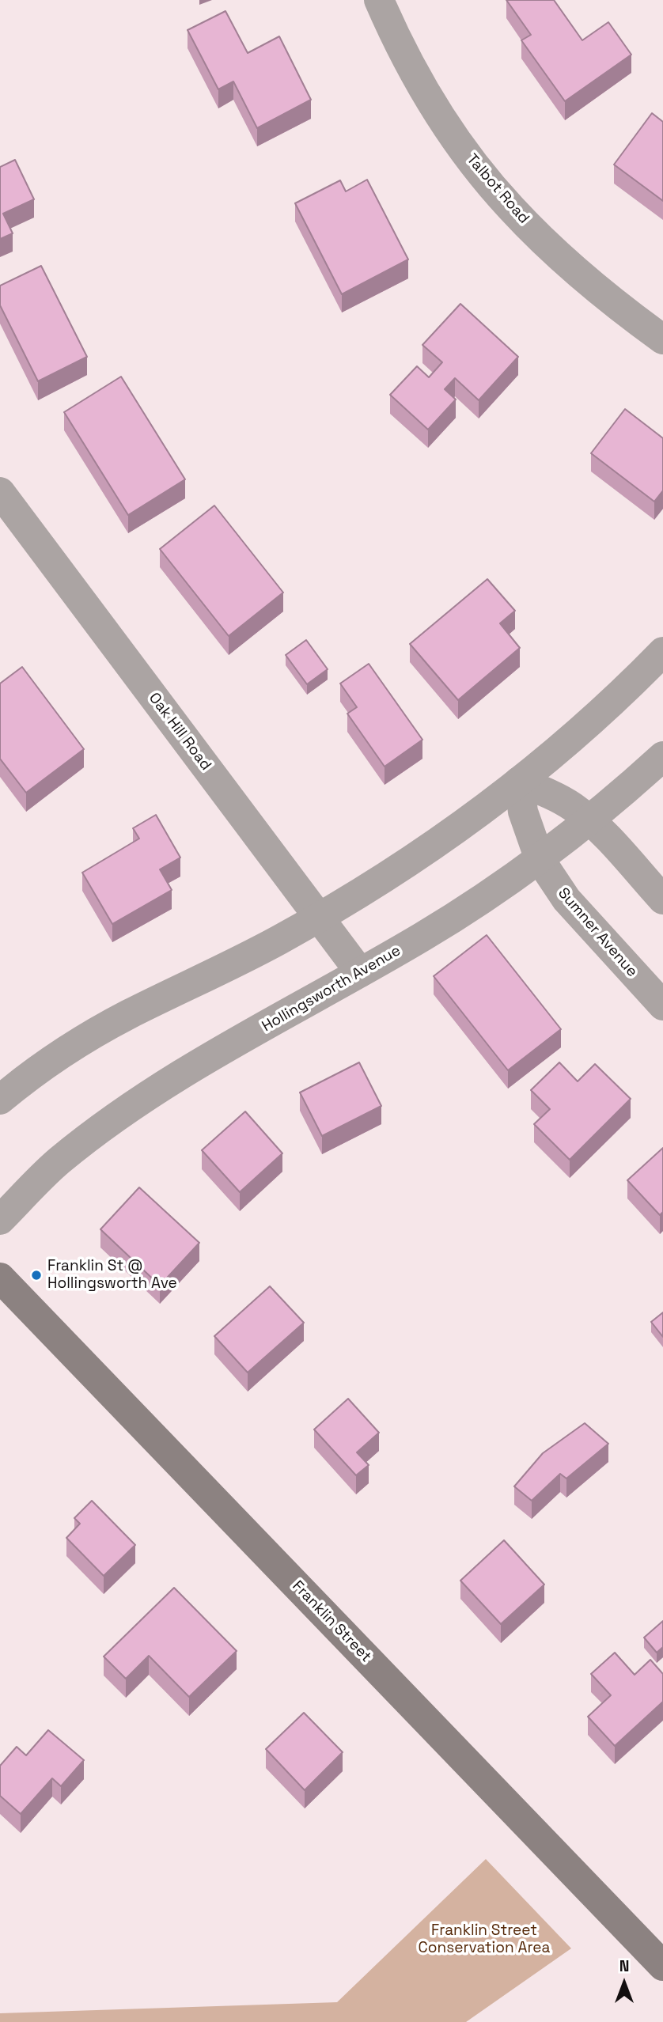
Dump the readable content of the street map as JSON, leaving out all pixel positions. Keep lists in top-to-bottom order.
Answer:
{
  "streets": {
    "main road": ["Franklin Street"],
    "street": [
      "Talbot Road",
      "Oak Hill Road",
      "Sumner Avenue",
      "Hollingsworth Avenue"
    ]
  },
  "crossings": [
    ["Oak Hill Road", "Hollingsworth Avenue"],
    ["Sumner Avenue", "Hollingsworth Avenue"]
  ],
  "parks": ["Franklin Street Conservation Area"],
  "places": ["Franklin St @ Hollingsworth Ave"],
  "north": "top"
}
